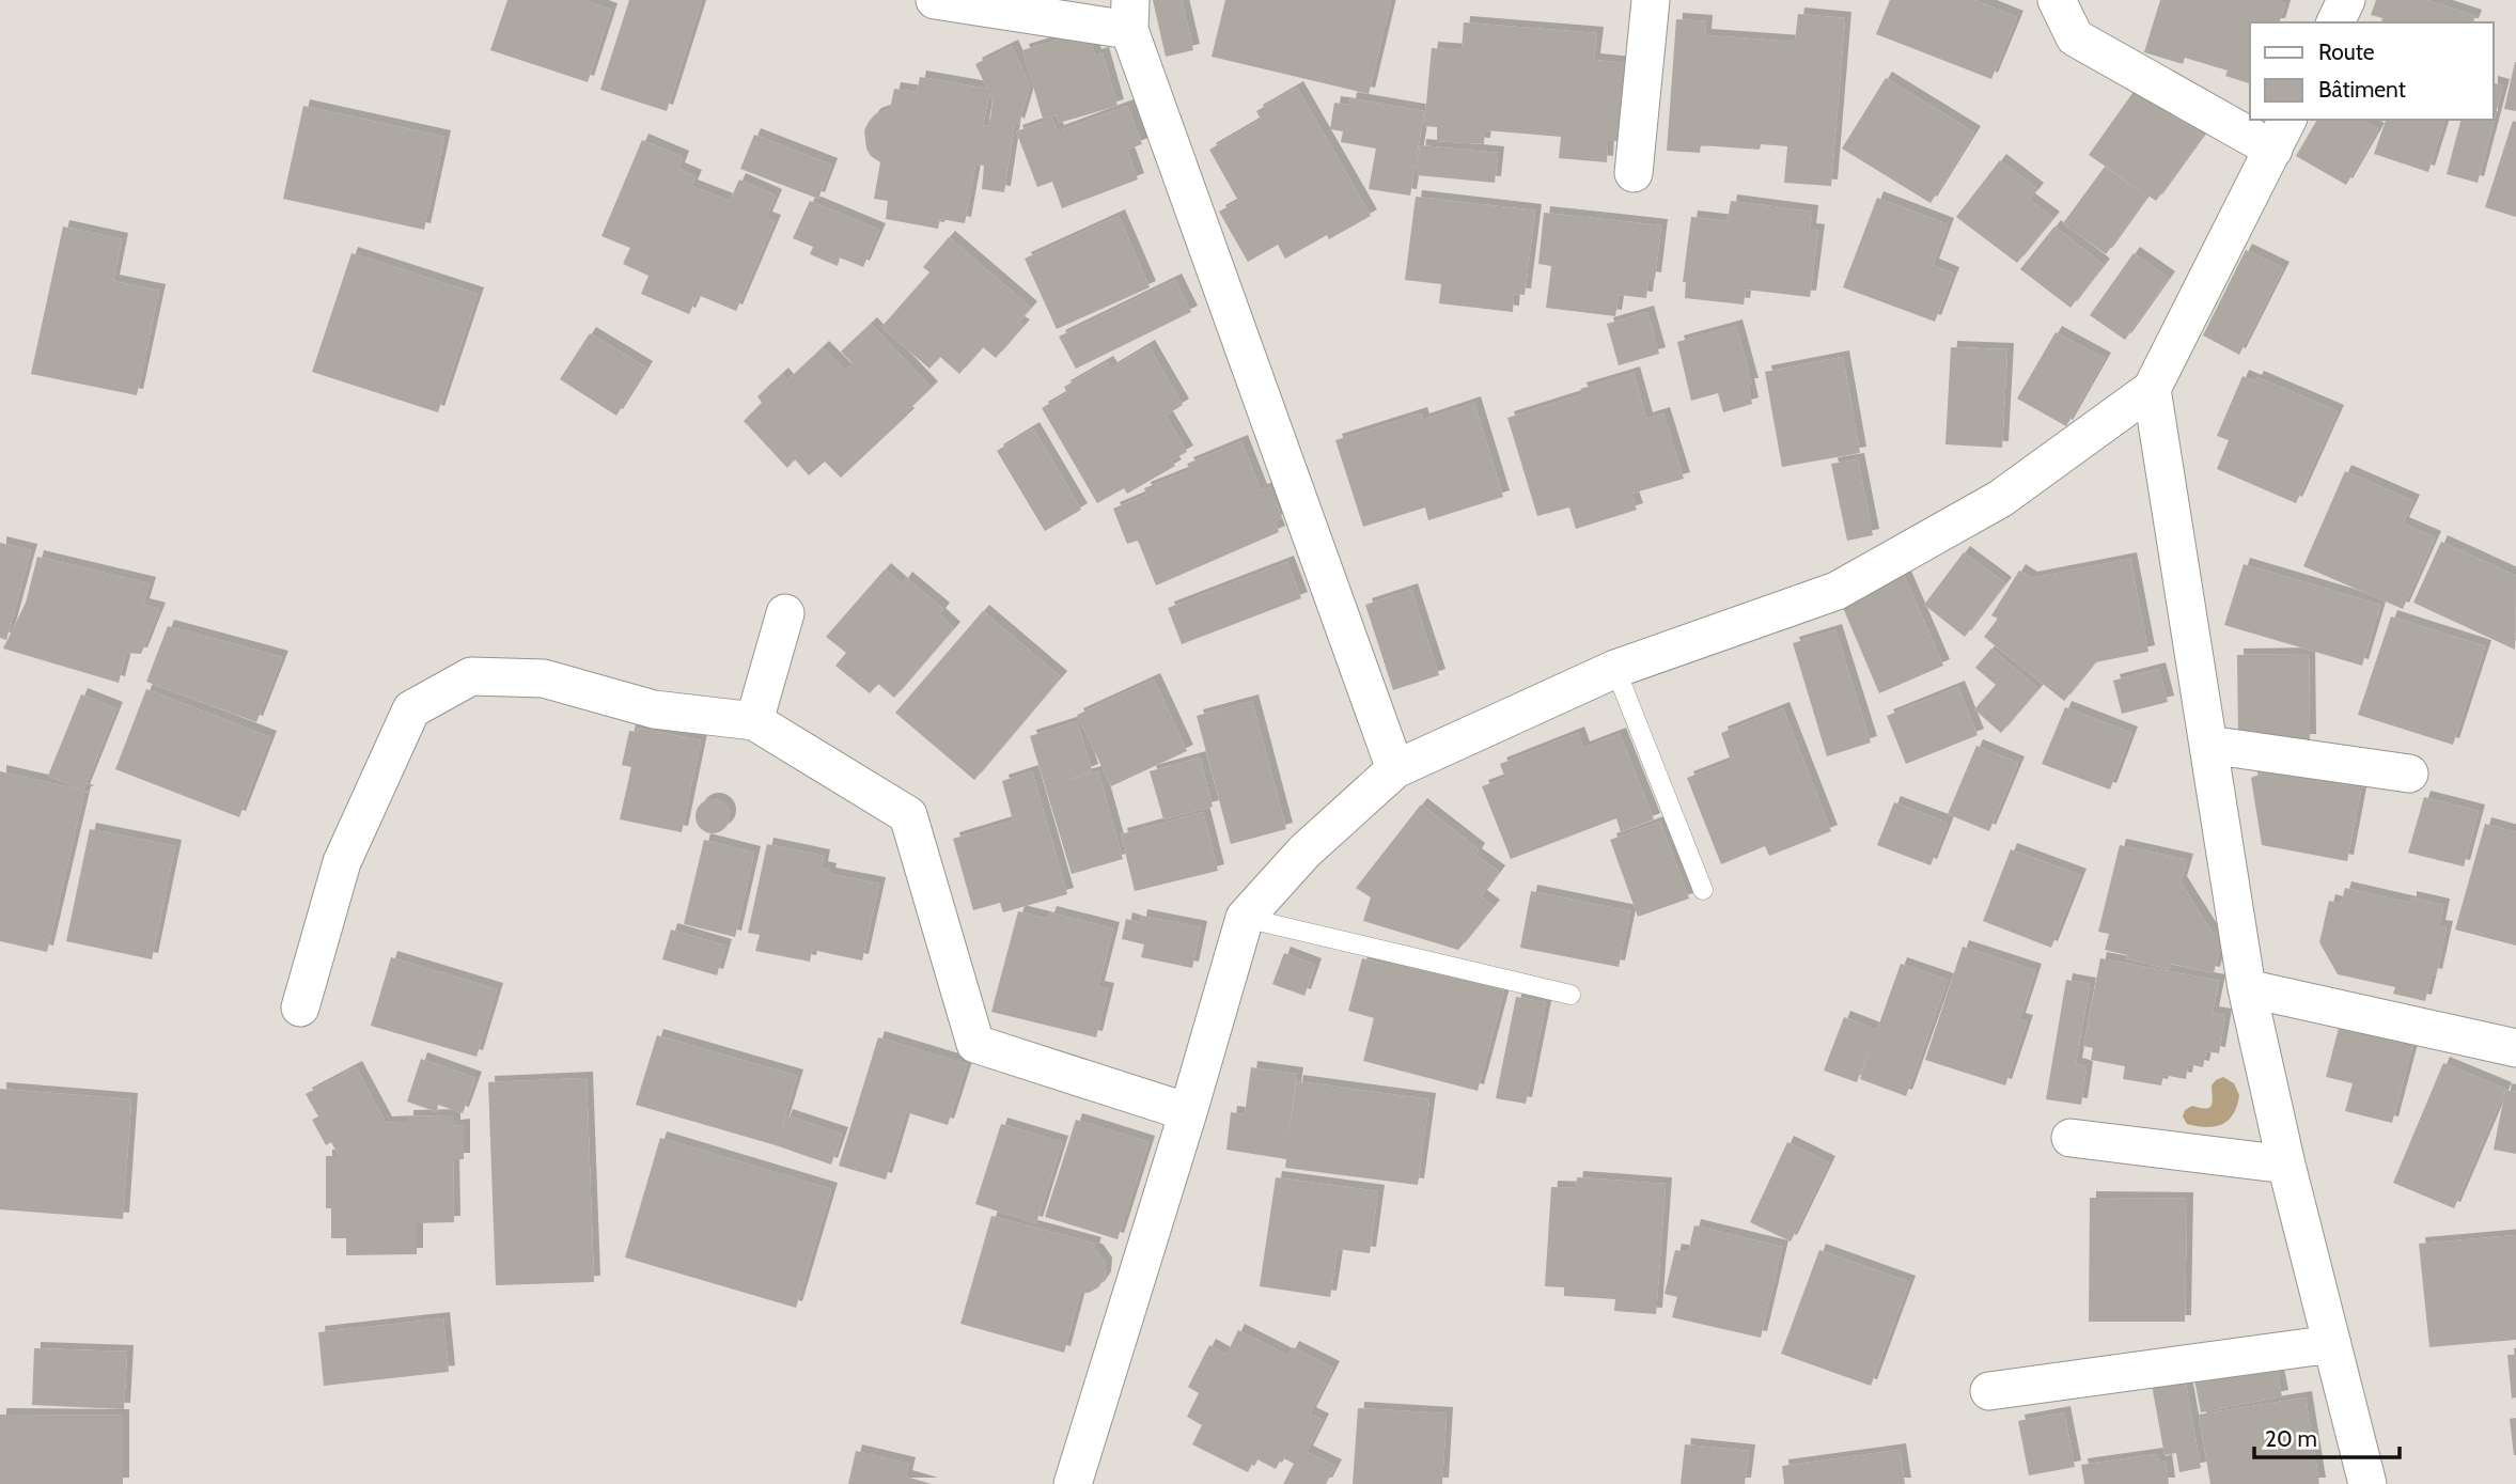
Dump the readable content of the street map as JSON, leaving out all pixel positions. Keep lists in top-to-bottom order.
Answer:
{
  "legend": ["Route", "Bâtiment"],
  "scale_bar": "20 m"
}
